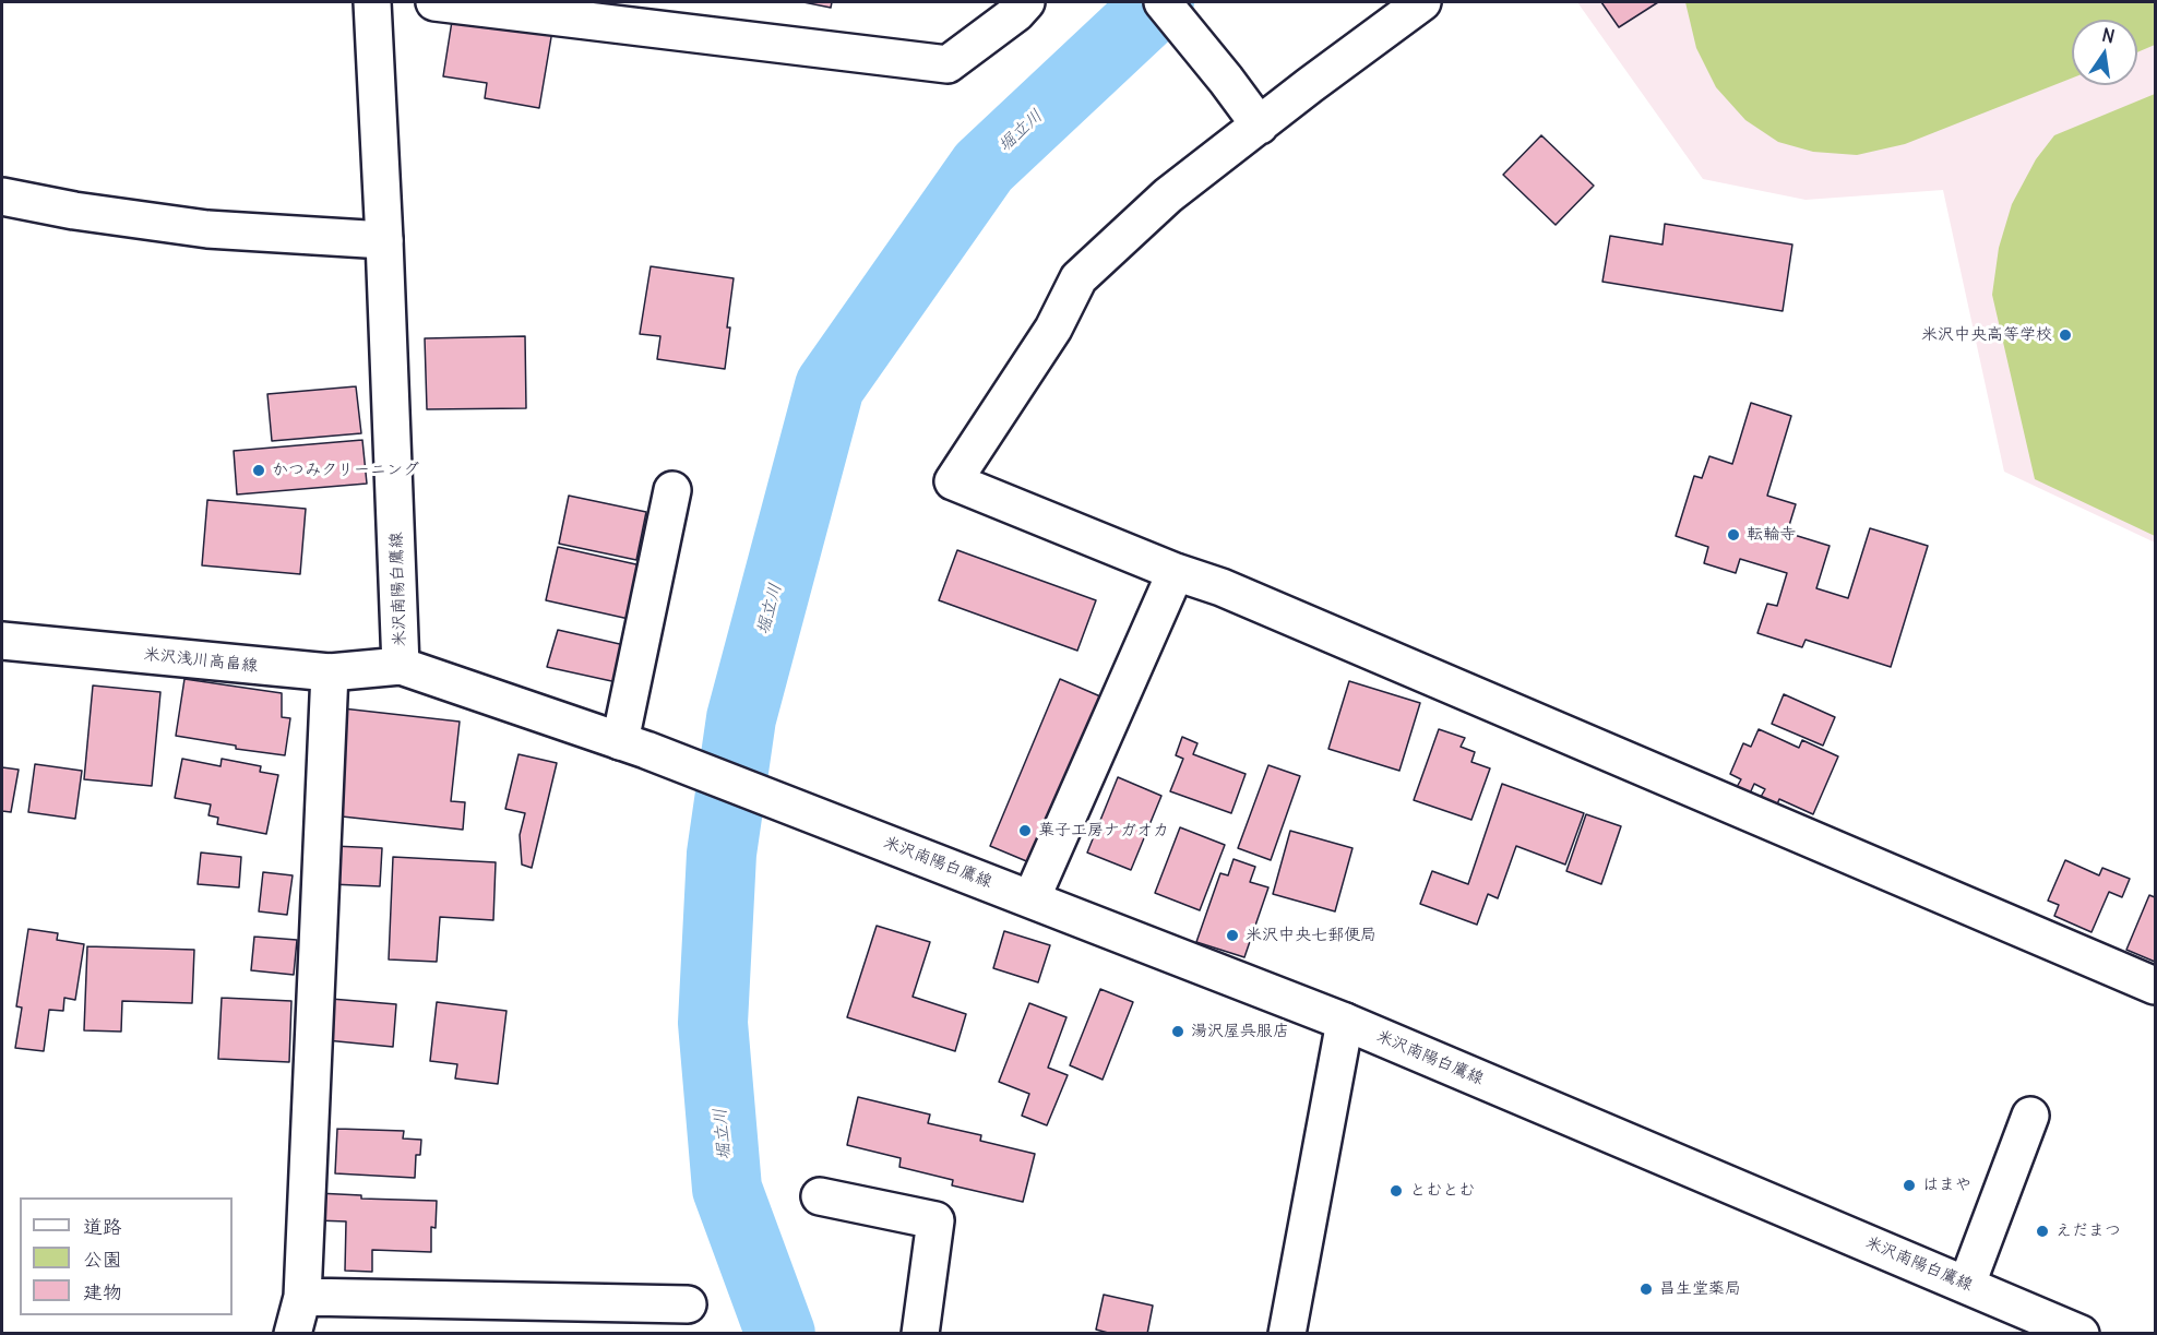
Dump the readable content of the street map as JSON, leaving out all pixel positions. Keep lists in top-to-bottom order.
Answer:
{
  "streets": {
    "street": ["米沢南陽白鷹線", "米沢浅川高畠線"]
  },
  "crossings": [
    ["米沢南陽白鷹線", "米沢浅川高畠線"]
  ],
  "water": ["堀立川"],
  "places": [
    "米沢中央高等学校",
    "かつみクリーニング",
    "転輪寺",
    "菓子工房ナガオカ",
    "米沢中央七郵便局",
    "湯沢屋呉服店",
    "はまや",
    "とむとむ",
    "えだまつ",
    "昌生堂薬局"
  ],
  "legend": ["道路", "公園", "建物"],
  "north": "top"
}
